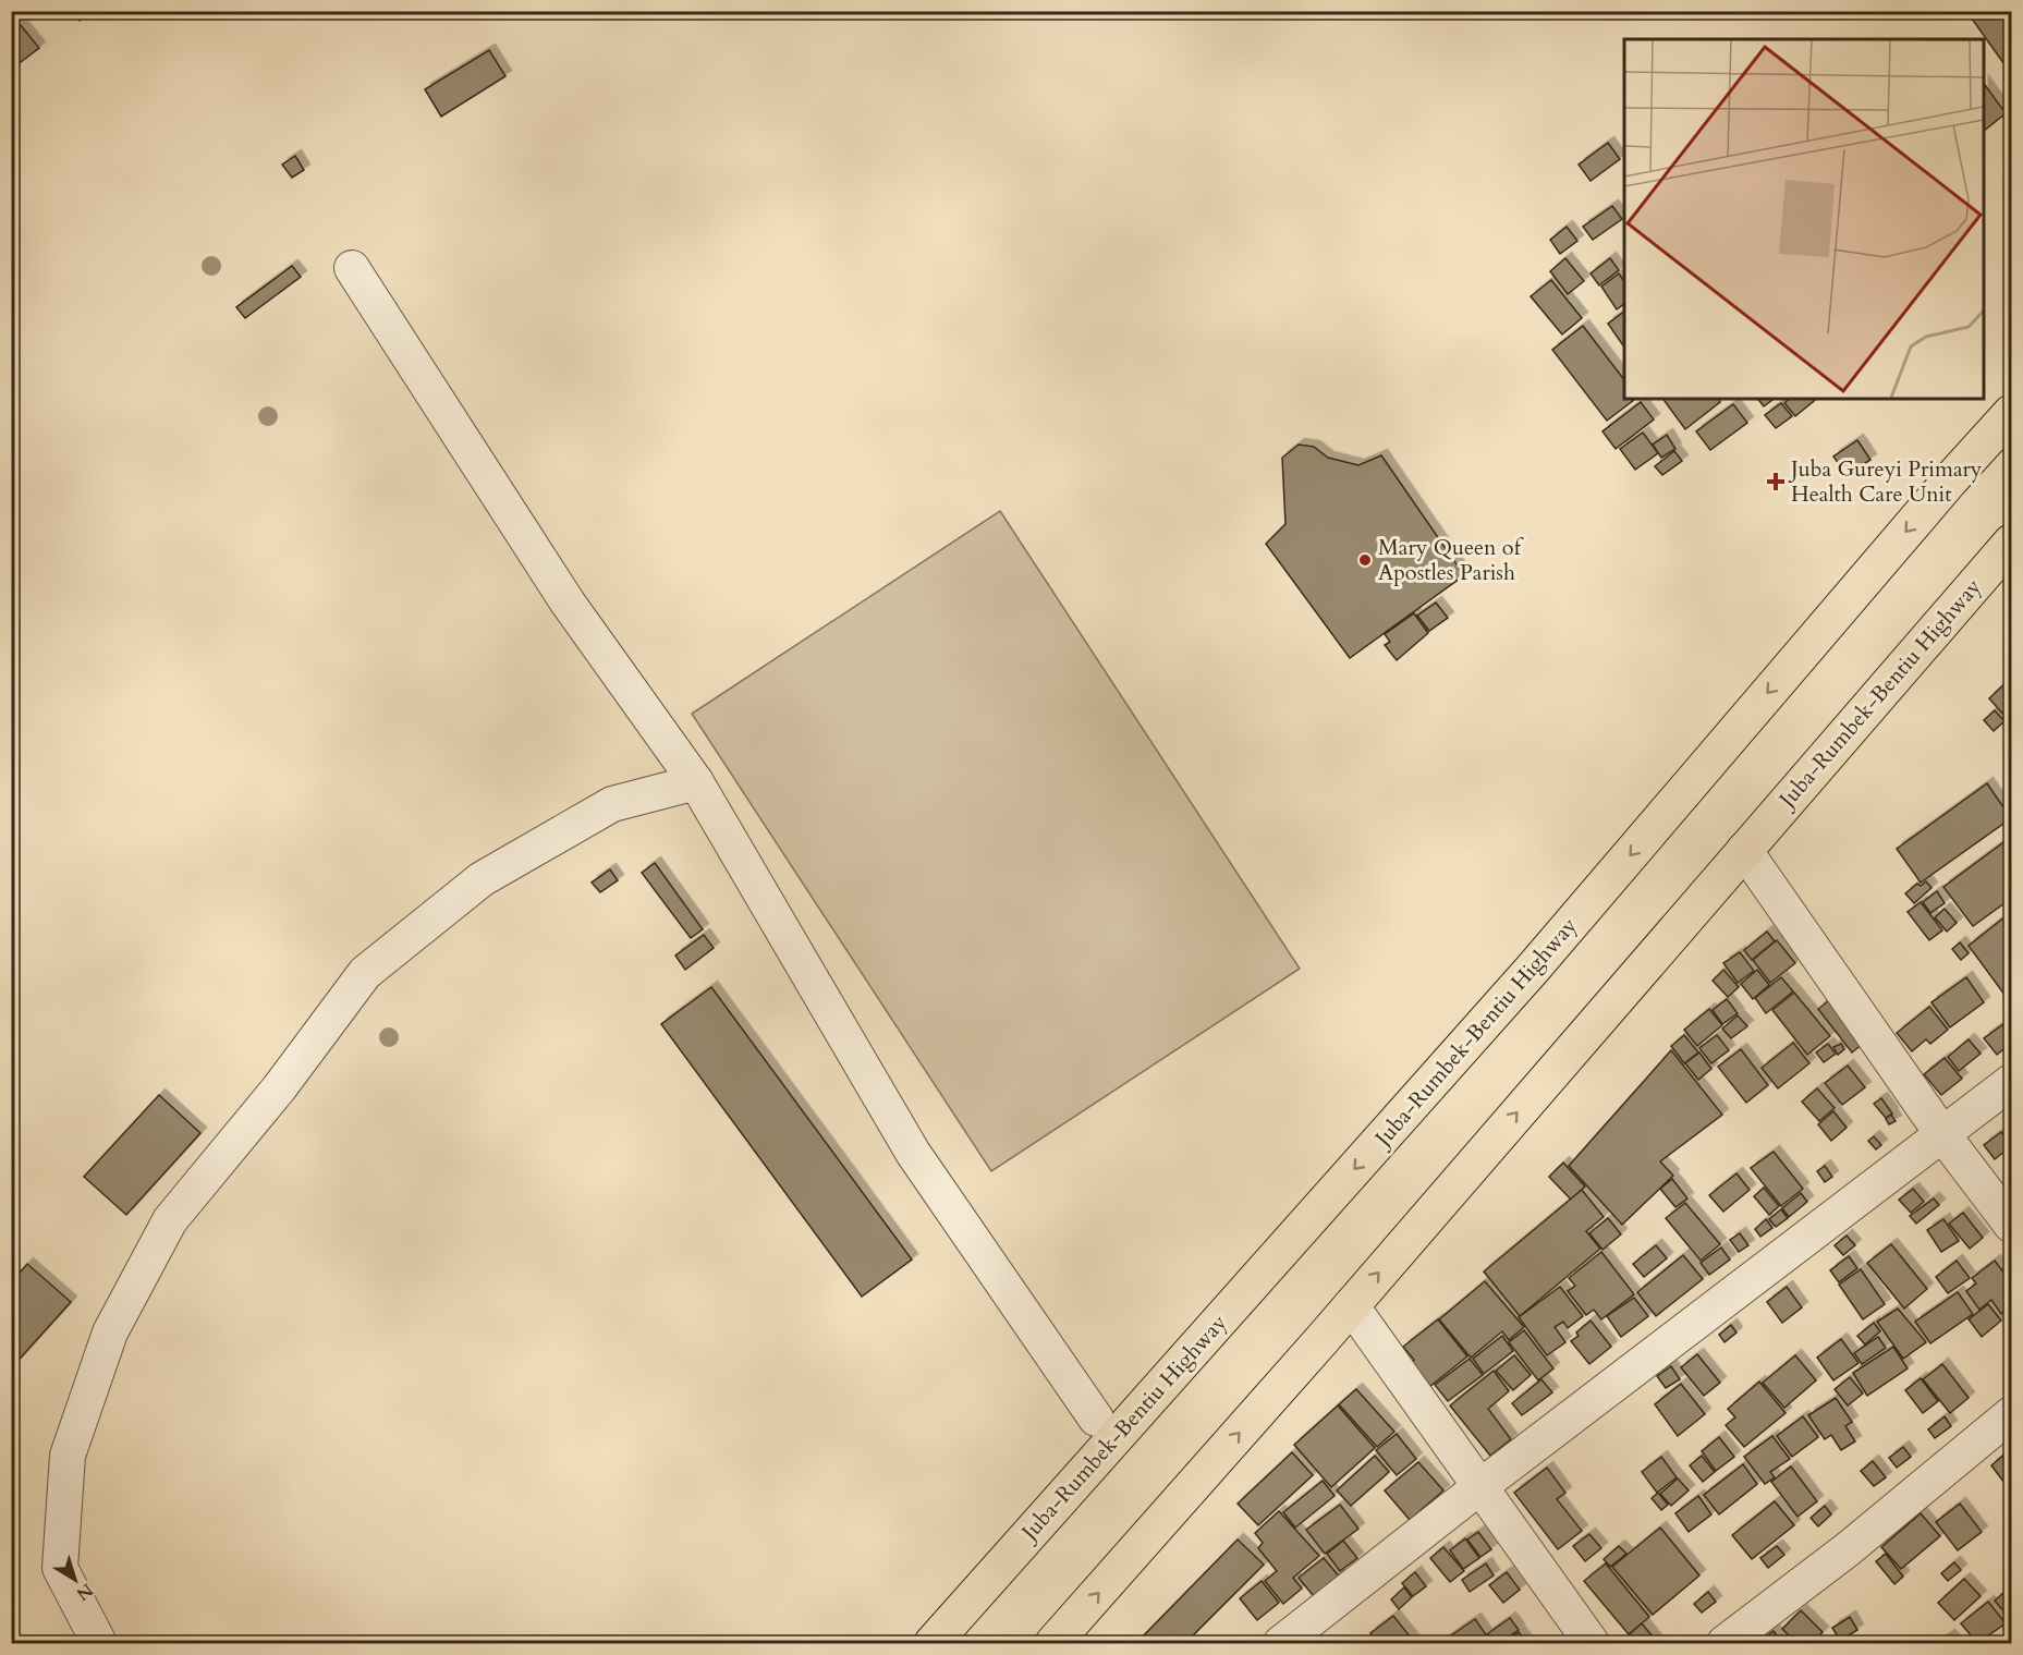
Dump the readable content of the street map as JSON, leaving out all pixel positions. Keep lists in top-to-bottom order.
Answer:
{
  "streets": {
    "highway": ["Juba-Rumbek-Bentiu Highway"]
  },
  "places": {
    "health": ["Juba Gureyi Primary Health Care Unit"],
    "other": ["Mary Queen of Apostles Parish"]
  },
  "north": "bottom right"
}
